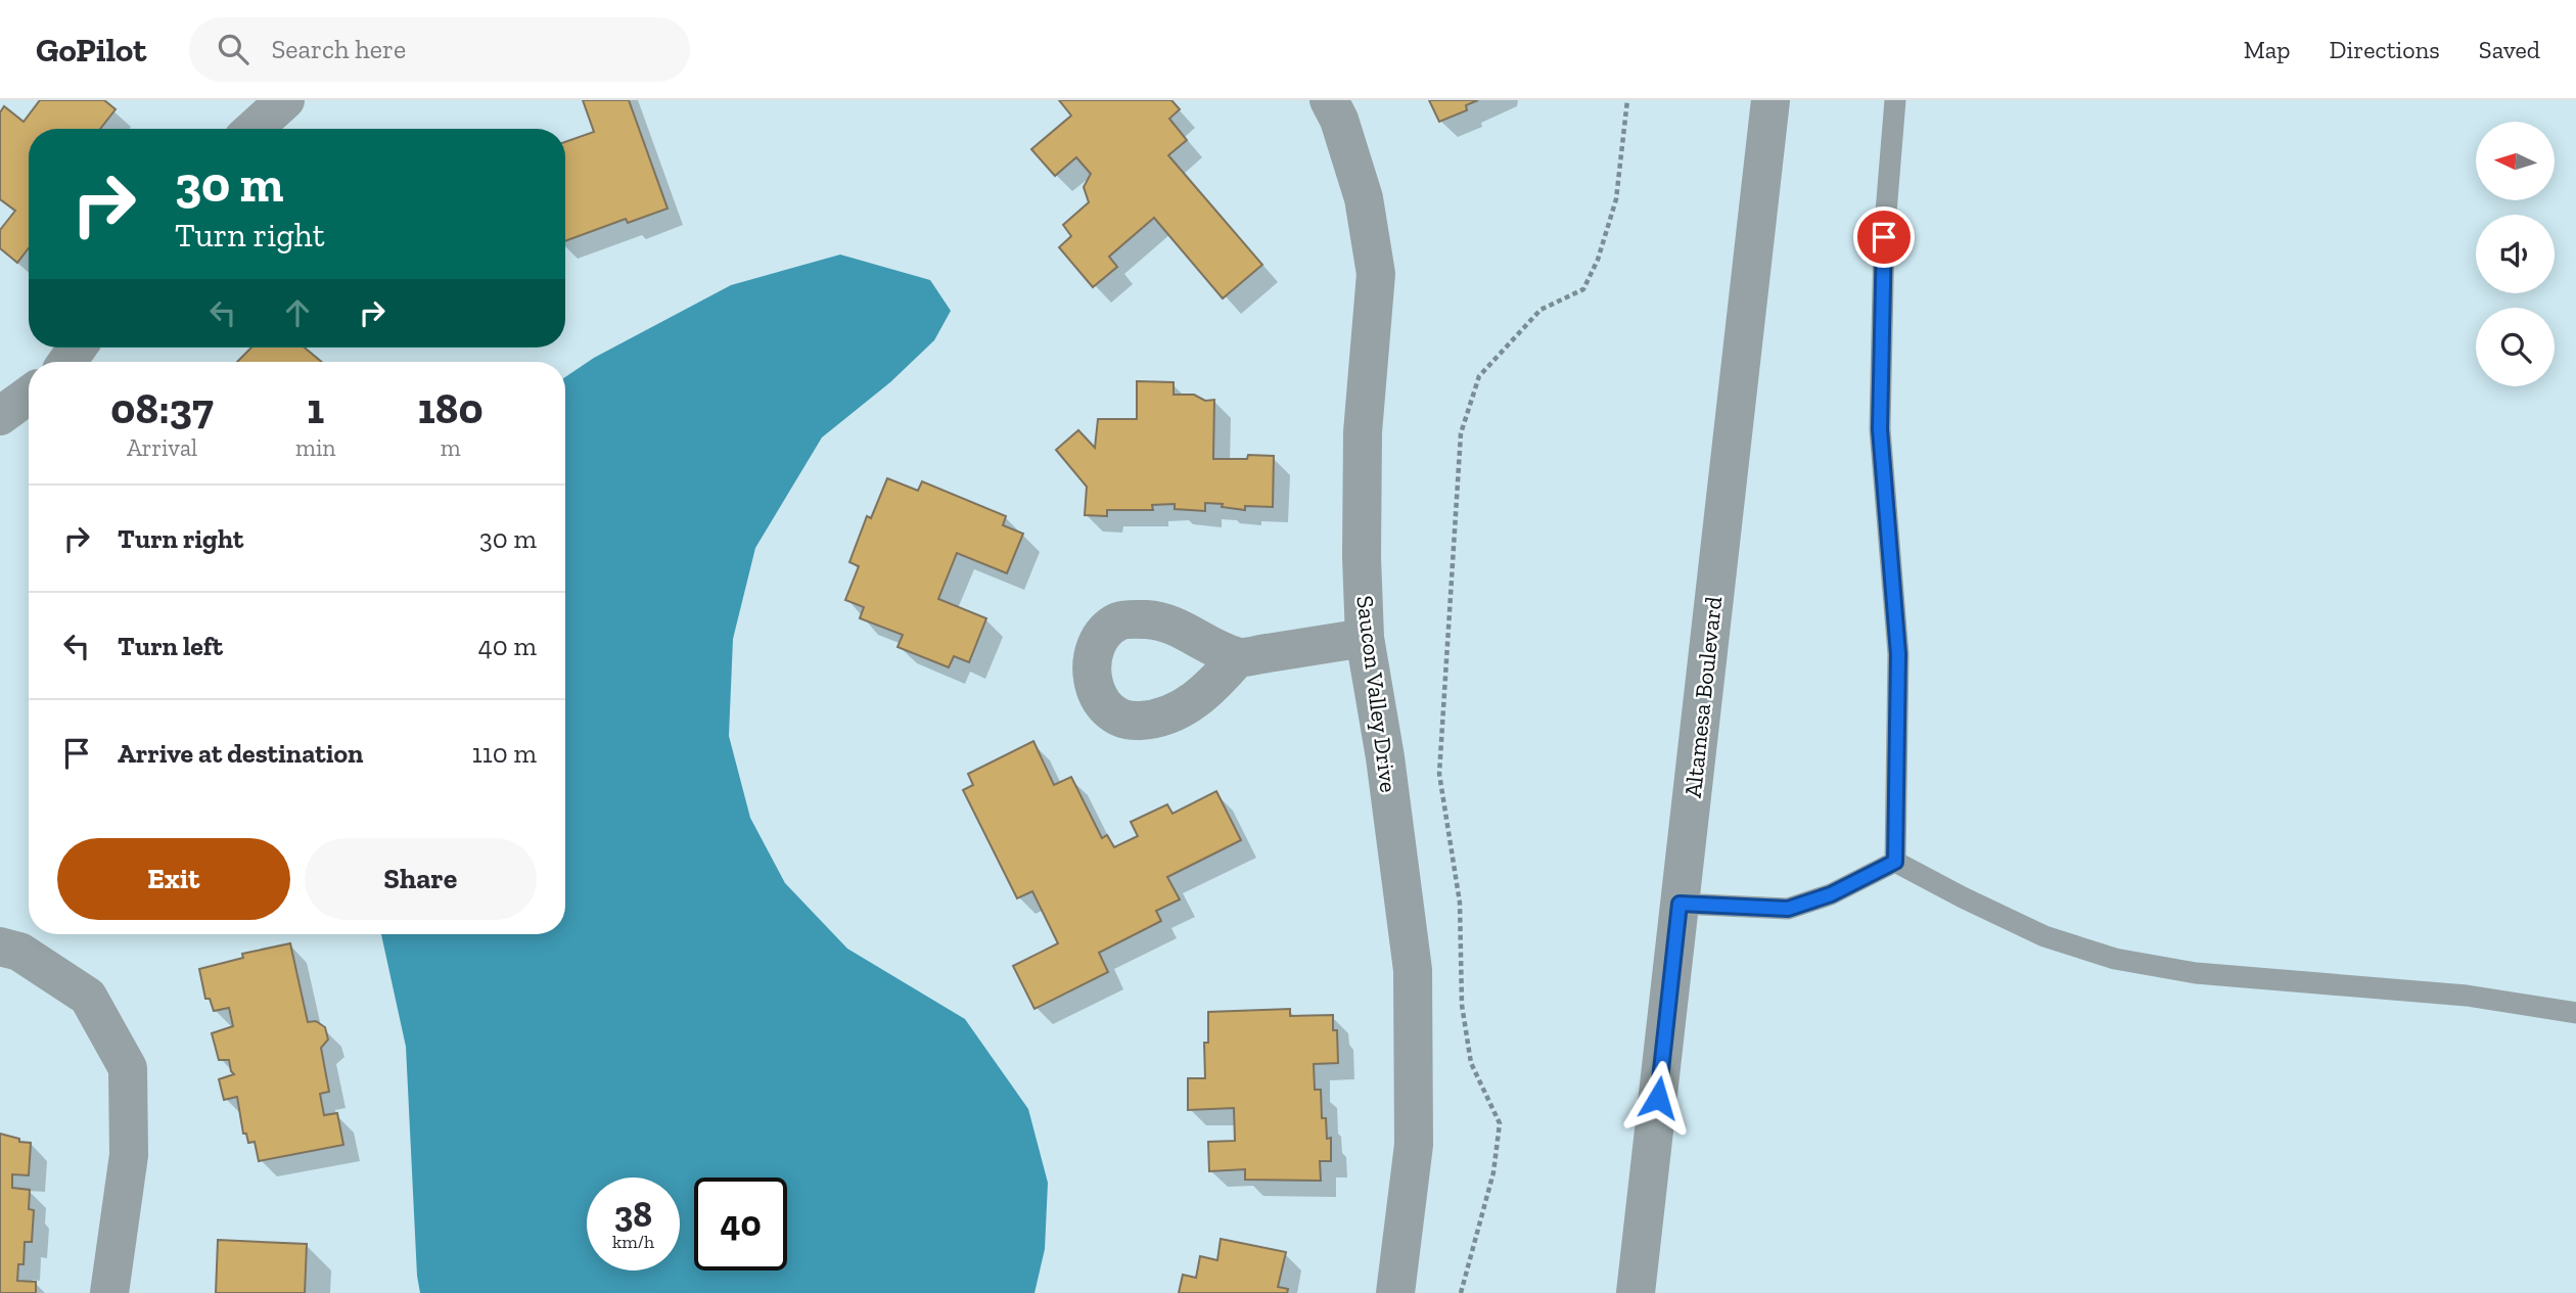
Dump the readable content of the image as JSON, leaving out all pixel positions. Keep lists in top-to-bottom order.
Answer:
{
  "streets": {
    "street": ["Saucon Valley Drive", "Altamesa Boulevard"]
  },
  "north": "left",
  "page": {
    "header": "GoPilot",
    "search": "Search here",
    "nav": ["Map", "Directions", "Saved"],
    "turn": ["30 m", "Turn right"],
    "eta": [
      "08:37",
      "Arrival",
      "1",
      "min",
      "180",
      "m"
    ],
    "list": [
      {
        "name": "Turn right",
        "value": "30 m"
      },
      {
        "name": "Turn left",
        "value": "40 m"
      },
      {
        "name": "Arrive at destination",
        "value": "110 m"
      }
    ],
    "buttons": ["Exit", "Share"],
    "speed": "38 km/h",
    "limit": "40"
  }
}
